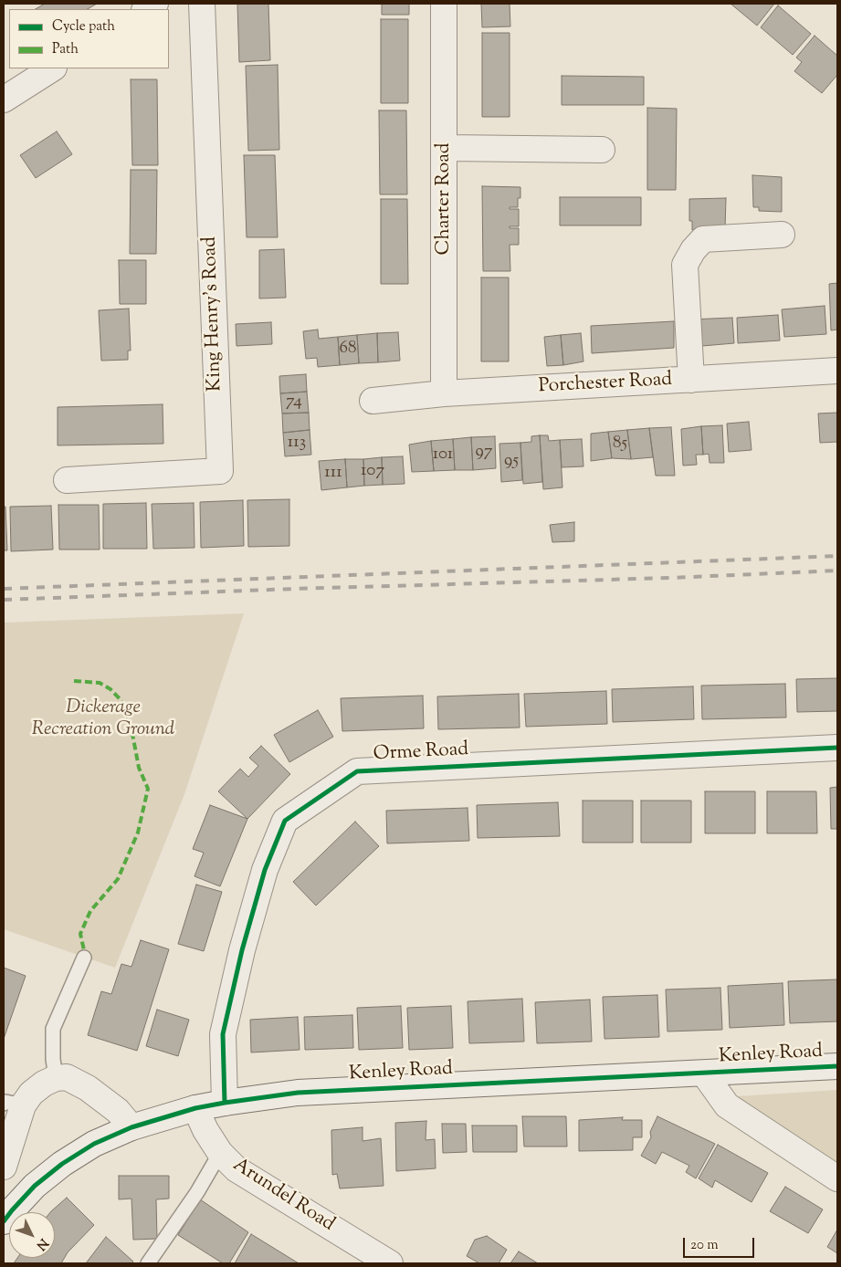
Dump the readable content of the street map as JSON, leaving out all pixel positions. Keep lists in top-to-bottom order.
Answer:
{
  "streets": {
    "street": [
      "Charter Road",
      "King Henry's Road",
      "Porchester Road",
      "Orme Road",
      "Kenley Road",
      "Arundel Road"
    ]
  },
  "crossings": [
    ["Charter Road", "Porchester Road"],
    ["Orme Road", "Kenley Road"],
    ["Kenley Road", "Arundel Road"]
  ],
  "parks": ["Dickerage Recreation Ground"],
  "house_numbers": [
    "68",
    "74",
    "113",
    "85",
    "97",
    "101",
    "95",
    "107",
    "111"
  ],
  "legend": ["Cycle path", "Path"],
  "scale_bar": "20 m",
  "north": "bottom right"
}
